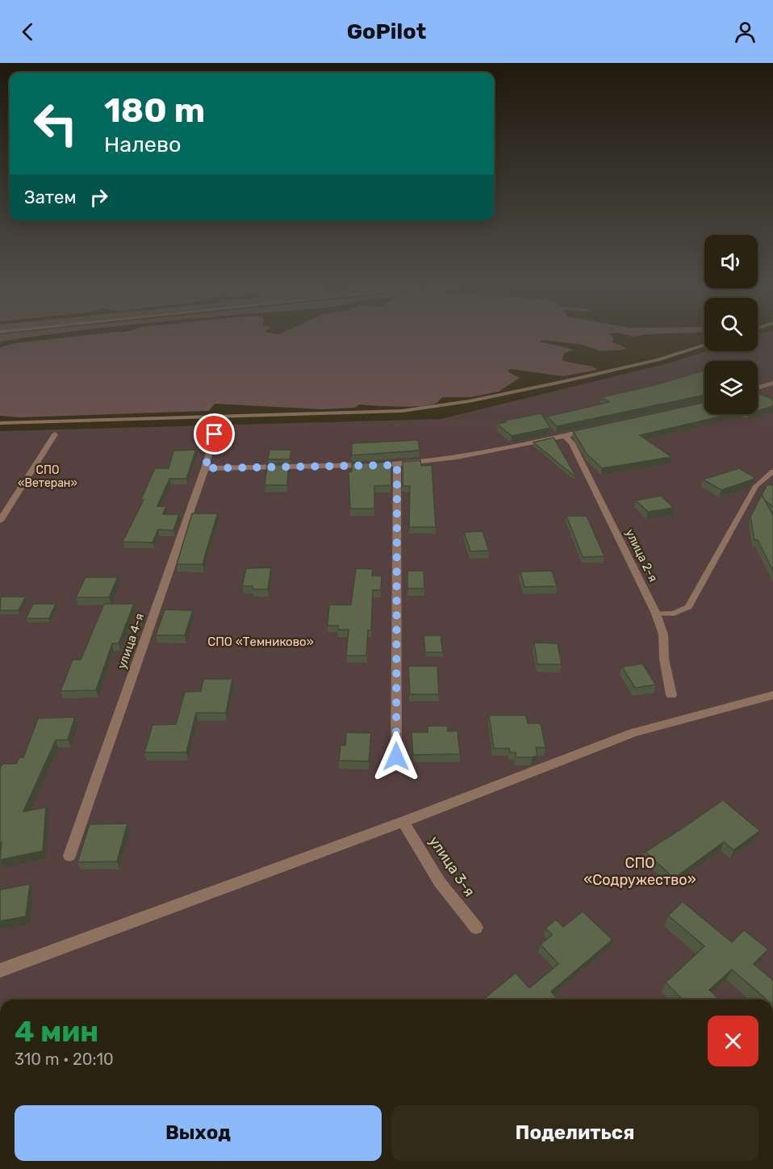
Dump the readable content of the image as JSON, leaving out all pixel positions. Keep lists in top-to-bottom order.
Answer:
{
  "streets": {
    "street": ["улица 2-я", "улица 4-я", "улица 3-я"]
  },
  "parks": ["СПО «Ветеран»", "СПО «Темниково»", "СПО «Содружество»"],
  "page": {
    "header": "GoPilot",
    "turn": ["180 m", "Налево"],
    "then": "Затем",
    "heading": ["4 мин", "310 m · 20:10"],
    "buttons": ["Выход", "Поделиться"]
  }
}
